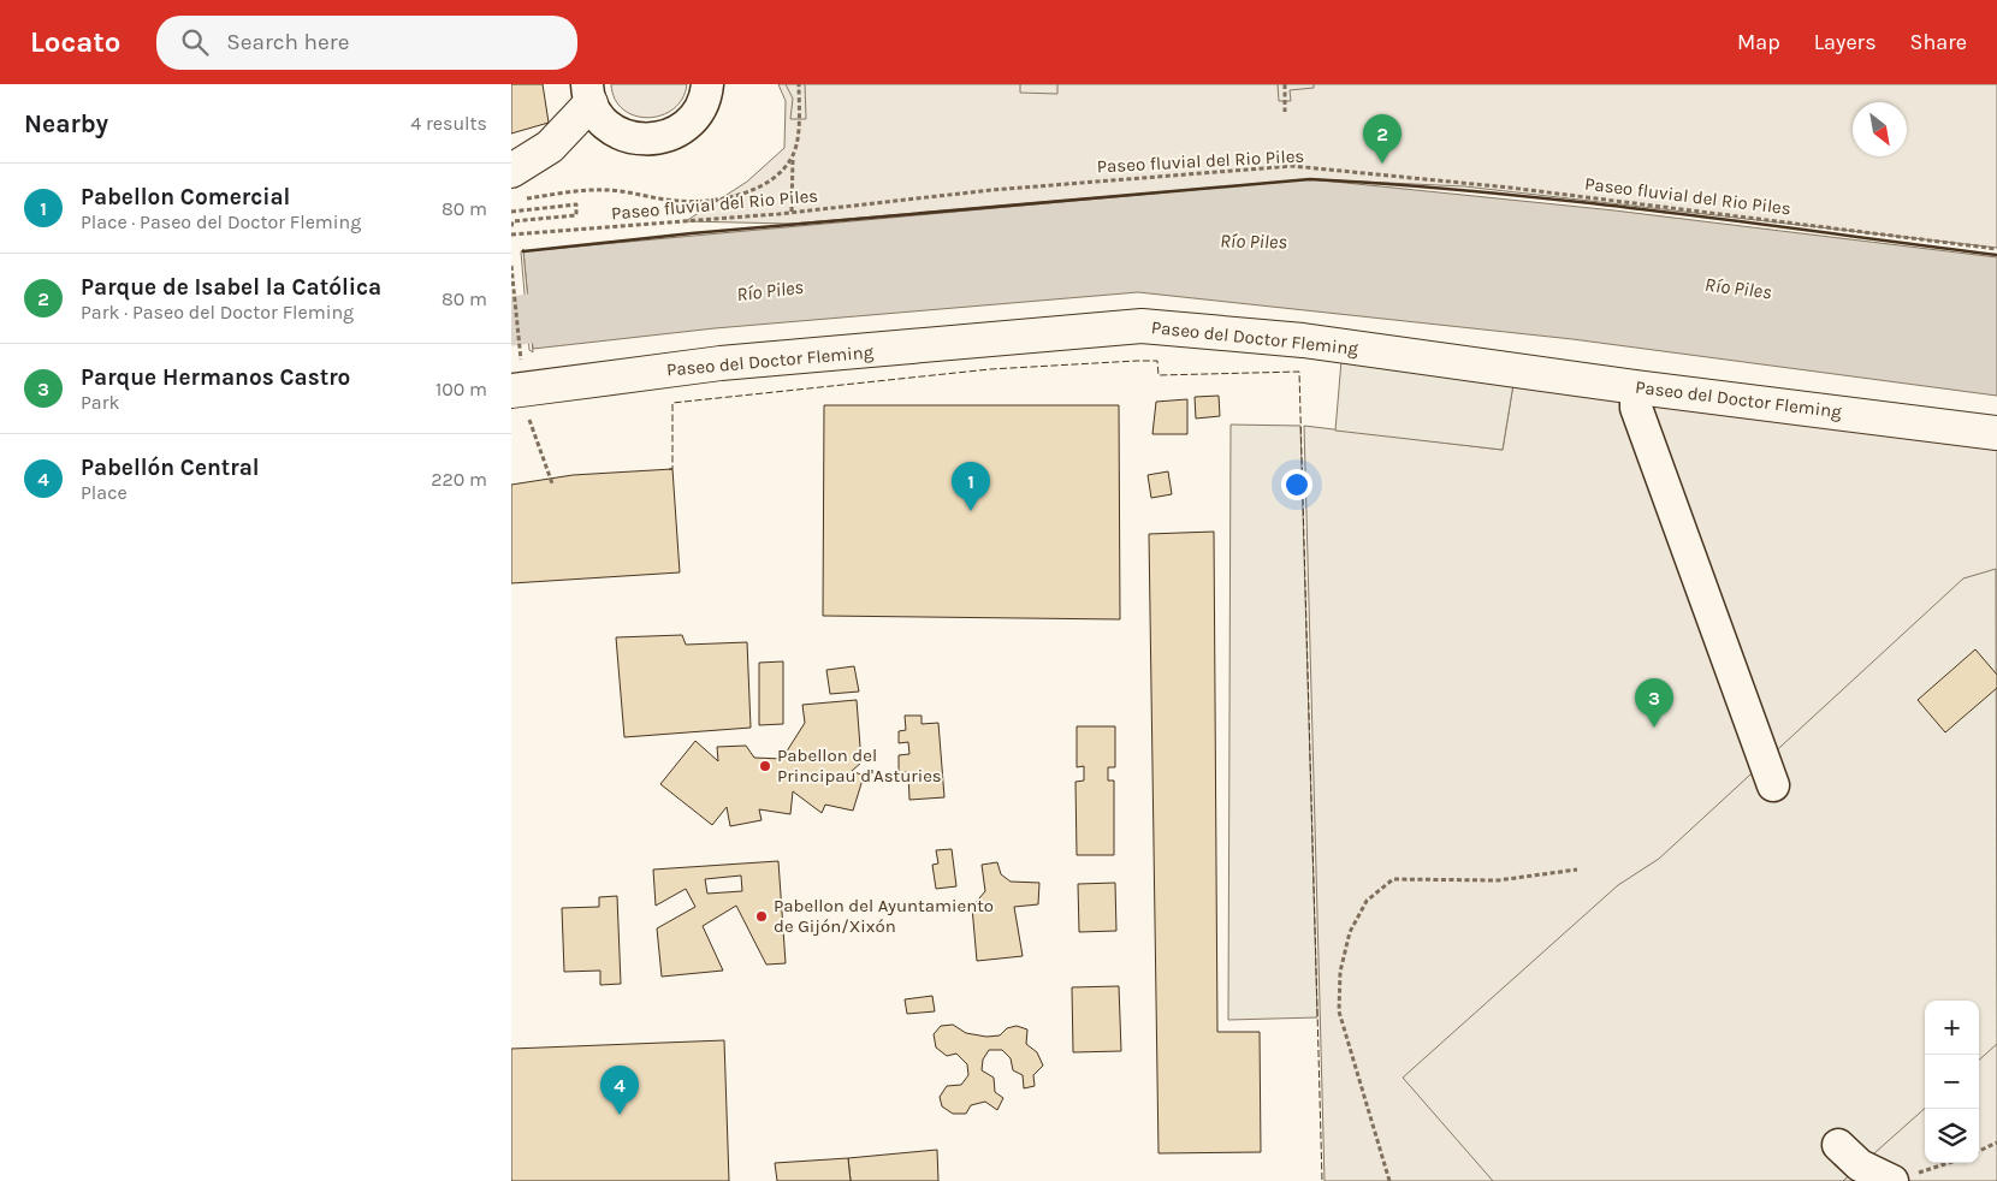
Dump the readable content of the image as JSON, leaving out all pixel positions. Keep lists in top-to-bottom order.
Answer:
{
  "streets": {
    "main road": ["Paseo del Doctor Fleming"],
    "path": ["Paseo fluvial del Rio Piles"]
  },
  "water": ["Río Piles"],
  "places": ["Pabellon del Principau d'Asturies", "Pabellon del Ayuntamiento de Gijón/Xixón"],
  "north": "bottom right",
  "page": {
    "header": "Locato",
    "search": "Search here",
    "nav": ["Map", "Layers", "Share"],
    "heading": ["Nearby", "4 results"],
    "pins": [
      "2",
      "1",
      "3",
      "4"
    ],
    "list": [
      {
        "mark": "1",
        "name": "Pabellon Comercial",
        "note": "Place · Paseo del Doctor Fleming",
        "value": "80 m"
      },
      {
        "mark": "2",
        "name": "Parque de Isabel la Católica",
        "note": "Park · Paseo del Doctor Fleming",
        "value": "80 m"
      },
      {
        "mark": "3",
        "name": "Parque Hermanos Castro",
        "note": "Park",
        "value": "100 m"
      },
      {
        "mark": "4",
        "name": "Pabellón Central",
        "note": "Place",
        "value": "220 m"
      }
    ],
    "map_buttons": ["+", "−"]
  }
}
